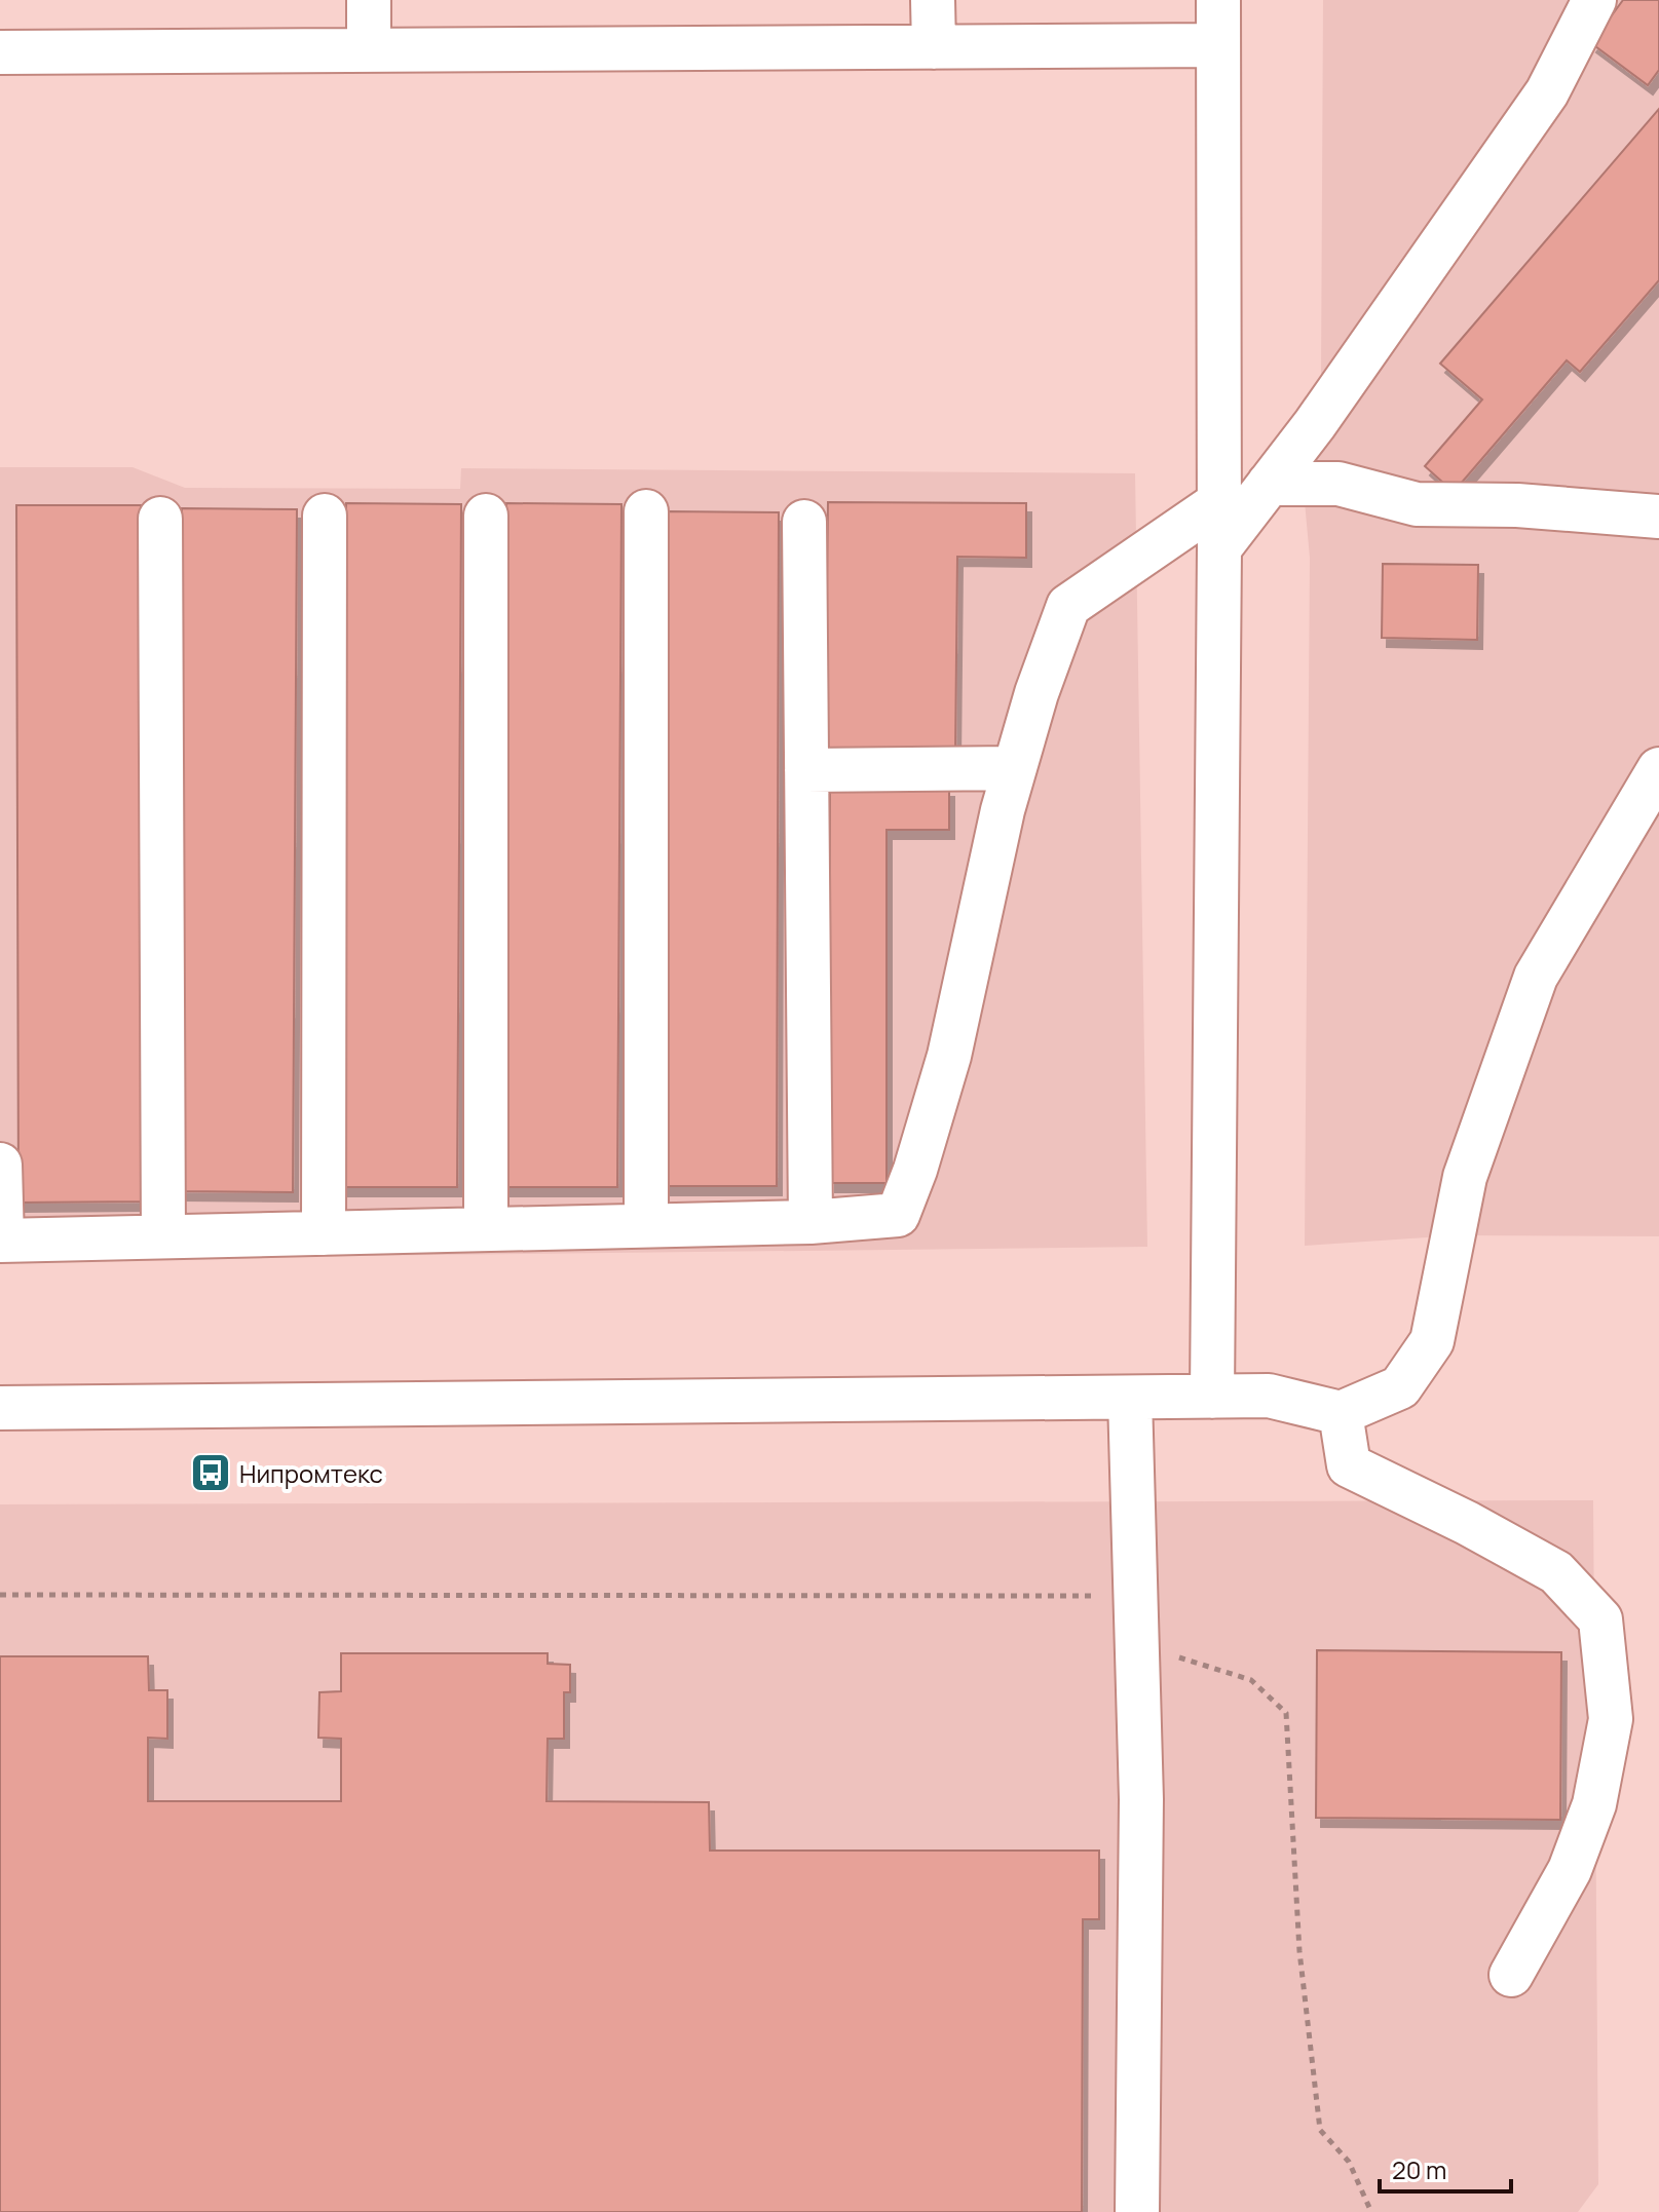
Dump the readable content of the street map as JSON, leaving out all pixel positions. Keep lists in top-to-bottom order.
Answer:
{
  "places": {
    "bus stop": ["Нипромтекс"]
  },
  "scale_bar": "20 m"
}
